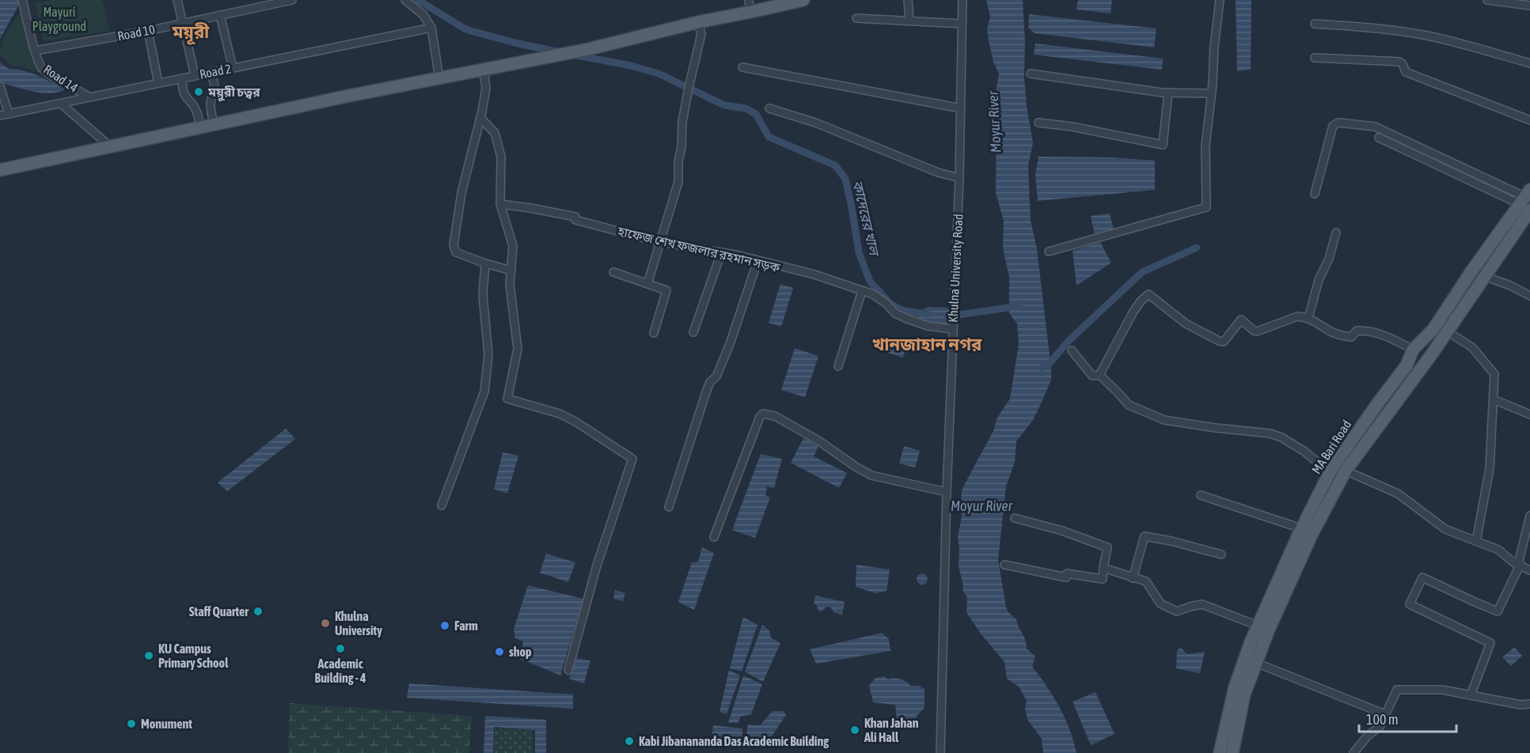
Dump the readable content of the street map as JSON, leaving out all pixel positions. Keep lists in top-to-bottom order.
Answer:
{
  "streets": {
    "main road": ["MA Bari Road"],
    "street": [
      "Road 10",
      "Road 2",
      "Road 14",
      "হাফেজ শেখ ফজলার রহমান সড়ক",
      "Khulna University Road"
    ]
  },
  "crossings": [
    ["Road 10", "Road 14"],
    ["Road 2", "Road 14"],
    ["হাফেজ শেখ ফজলার রহমান সড়ক", "Khulna University Road"]
  ],
  "districts": ["ময়ূরী", "খানজাহান নগর"],
  "water": ["Moyur River", "কাদেরের খাল"],
  "parks": ["Mayuri Playground"],
  "places": [
    "ময়ুরী চত্বর",
    "Staff Quarter",
    "Khulna University",
    "Farm",
    "Academic Building - 4",
    "shop",
    "KU Campus Primary School",
    "Monument",
    "Khan Jahan Ali Hall",
    "Kabi Jibanananda Das Academic Building"
  ],
  "scale_bar": "100 m"
}
